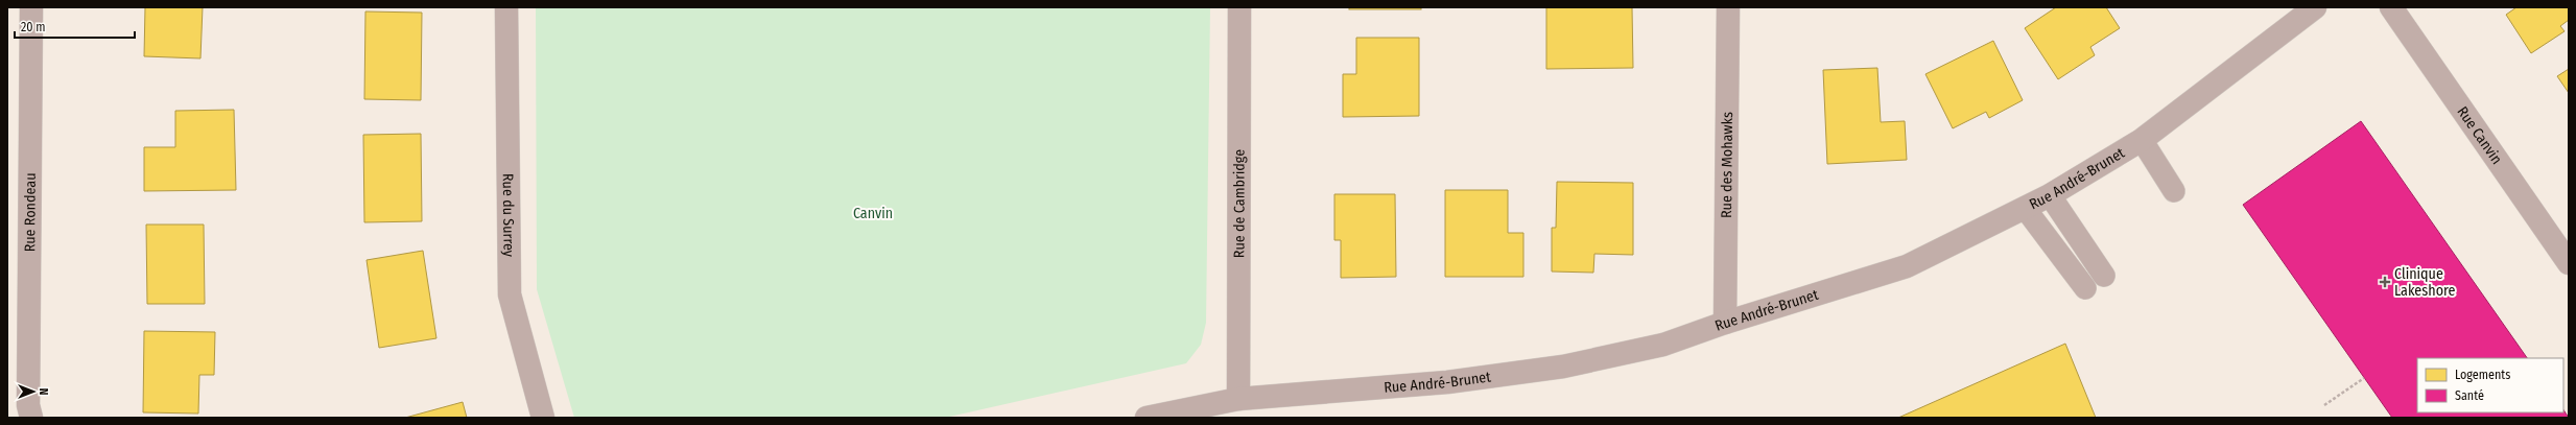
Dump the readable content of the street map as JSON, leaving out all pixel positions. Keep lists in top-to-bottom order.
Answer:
{
  "streets": {
    "street": [
      "Rue Canvin",
      "Rue des Mohawks",
      "Rue André-Brunet",
      "Rue de Cambridge",
      "Rue Rondeau",
      "Rue du Surrey"
    ]
  },
  "crossings": [
    ["Rue des Mohawks", "Rue André-Brunet"],
    ["Rue André-Brunet", "Rue de Cambridge"]
  ],
  "parks": ["Canvin"],
  "places": {
    "health": ["Clinique Lakeshore"]
  },
  "legend": ["Logements", "Santé"],
  "scale_bar": "20 m",
  "north": "right"
}
